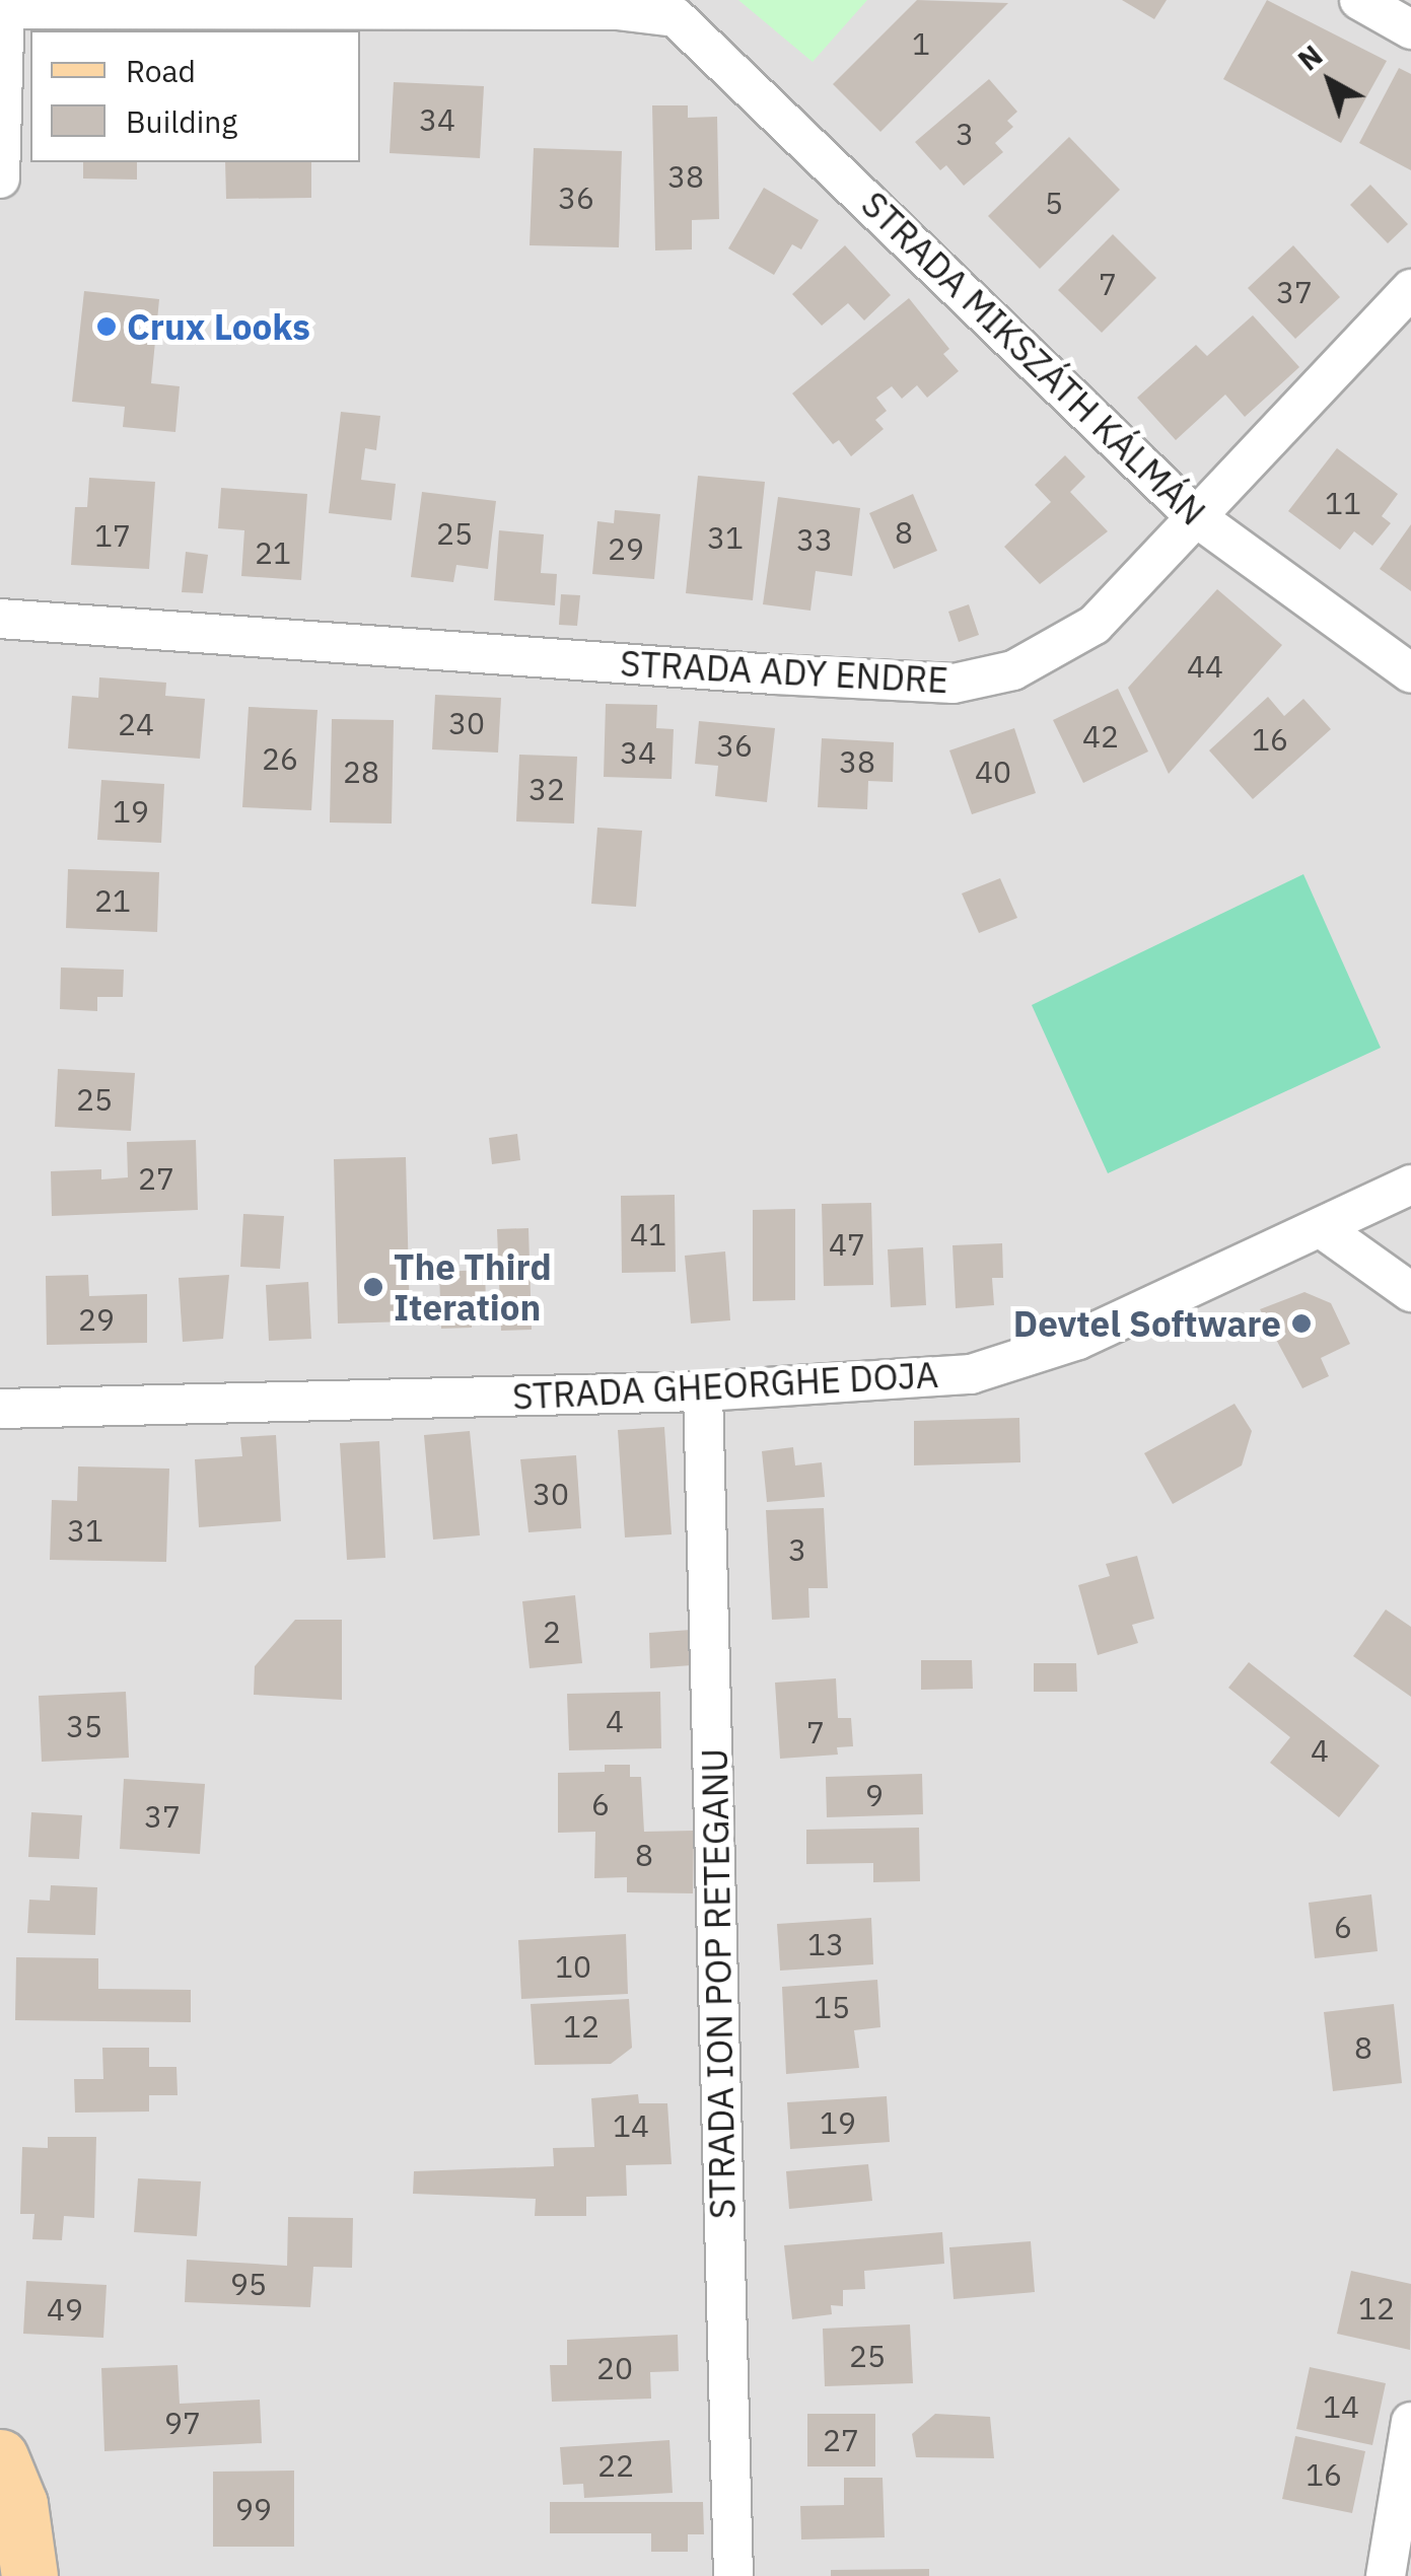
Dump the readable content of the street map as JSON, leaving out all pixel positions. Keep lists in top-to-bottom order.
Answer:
{
  "streets": {
    "street": [
      "STRADA MIKSZÁTH KÁLMÁN",
      "STRADA ADY ENDRE",
      "STRADA GHEORGHE DOJA",
      "STRADA ION POP RETEGANU"
    ]
  },
  "crossings": [
    ["STRADA MIKSZÁTH KÁLMÁN", "STRADA ADY ENDRE"],
    ["STRADA GHEORGHE DOJA", "STRADA ION POP RETEGANU"]
  ],
  "places": ["Crux Looks", "The Third Iteration", "Devtel Software"],
  "house_numbers": [
    "1",
    "34",
    "3",
    "38",
    "36",
    "5",
    "7",
    "37",
    "11",
    "8",
    "25",
    "17",
    "31",
    "33",
    "29",
    "21",
    "44",
    "30",
    "24",
    "42",
    "16",
    "36",
    "34",
    "26",
    "38",
    "28",
    "40",
    "32",
    "19",
    "21",
    "25",
    "27",
    "41",
    "47",
    "29",
    "30",
    "31",
    "3",
    "2",
    "4",
    "35",
    "7",
    "4",
    "9",
    "6",
    "37",
    "8",
    "6",
    "13",
    "10",
    "15",
    "12",
    "8",
    "19",
    "14",
    "95",
    "12",
    "49",
    "25",
    "20",
    "14",
    "97",
    "27",
    "22",
    "16",
    "99"
  ],
  "legend": ["Road", "Building"],
  "north": "top left"
}
